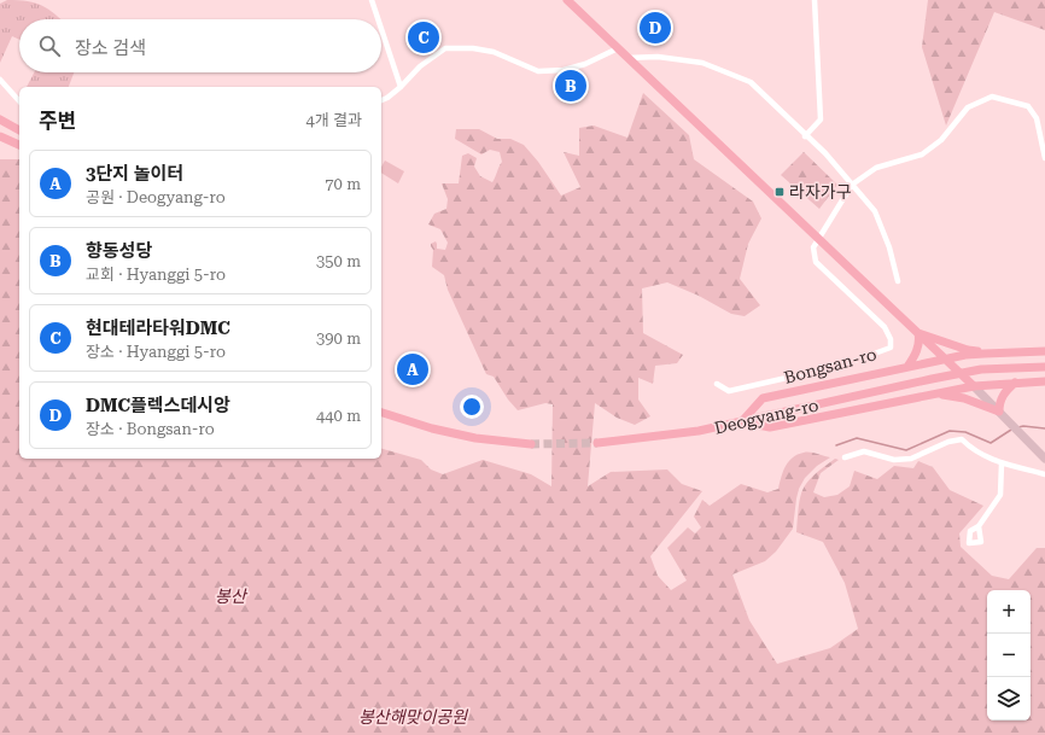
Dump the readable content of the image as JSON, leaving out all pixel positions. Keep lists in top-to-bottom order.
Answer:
{
  "streets": {
    "main road": ["Deogyang-ro"],
    "street": ["Bongsan-ro"]
  },
  "parks": ["봉산", "봉산해맞이공원"],
  "places": {
    "transit": ["라자가구"]
  },
  "page": {
    "pins": [
      "D",
      "C",
      "B",
      "A"
    ],
    "search": "장소 검색",
    "heading": ["주변", "4개 결과"],
    "list": [
      {
        "mark": "A",
        "name": "3단지 놀이터",
        "note": "공원 · Deogyang-ro",
        "value": "70 m"
      },
      {
        "mark": "B",
        "name": "향동성당",
        "note": "교회 · Hyanggi 5-ro",
        "value": "350 m"
      },
      {
        "mark": "C",
        "name": "현대테라타워DMC",
        "note": "장소 · Hyanggi 5-ro",
        "value": "390 m"
      },
      {
        "mark": "D",
        "name": "DMC플렉스데시앙",
        "note": "장소 · Bongsan-ro",
        "value": "440 m"
      }
    ],
    "map_buttons": ["+", "−"]
  }
}
